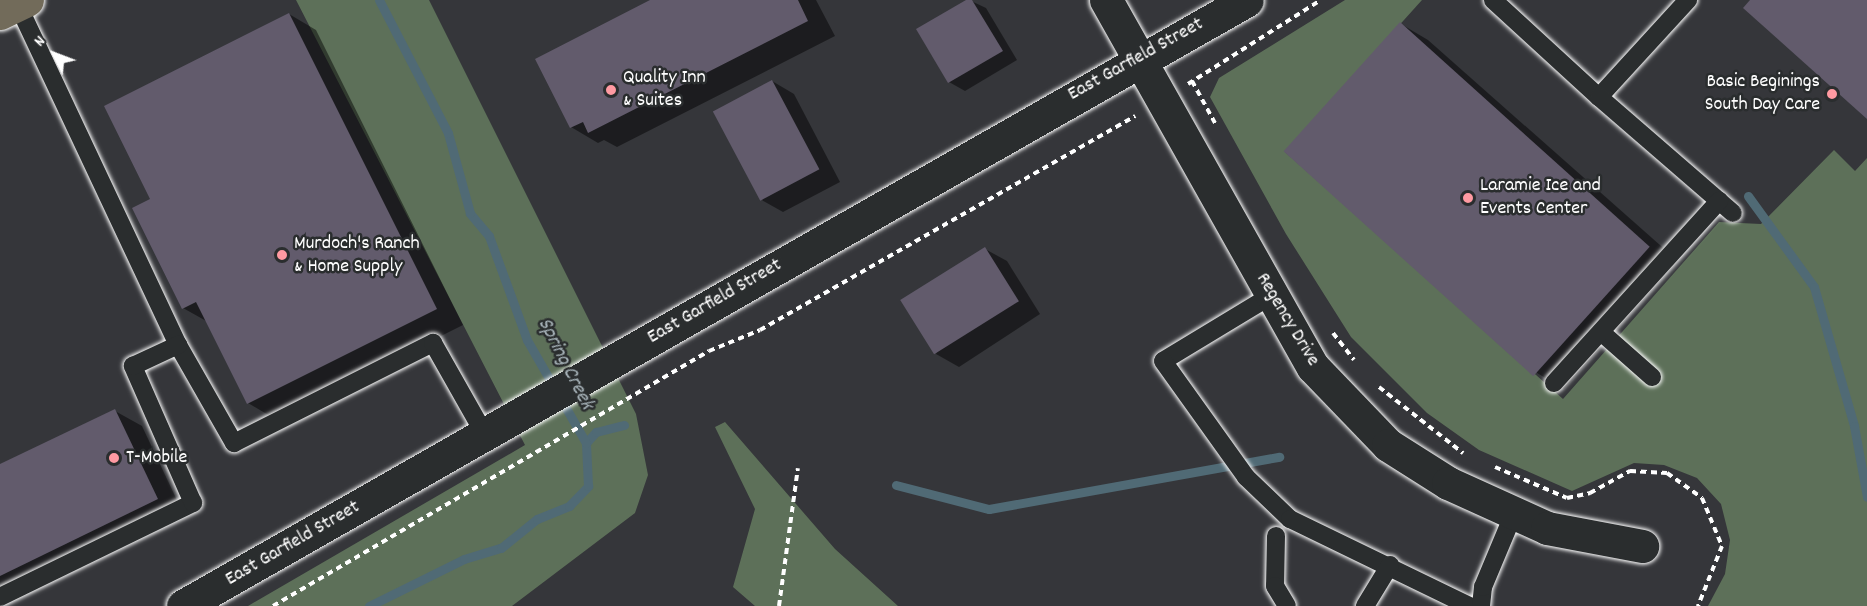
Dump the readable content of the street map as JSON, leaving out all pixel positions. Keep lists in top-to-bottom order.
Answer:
{
  "streets": {
    "street": ["East Garfield Street", "Regency Drive"]
  },
  "crossings": [
    ["East Garfield Street", "Regency Drive"]
  ],
  "water": ["Spring Creek"],
  "places": [
    "Quality Inn & Suites",
    "Basic Beginings South Day Care",
    "Laramie Ice and Events Center",
    "Murdoch's Ranch & Home Supply",
    "T-Mobile"
  ],
  "north": "top left"
}
